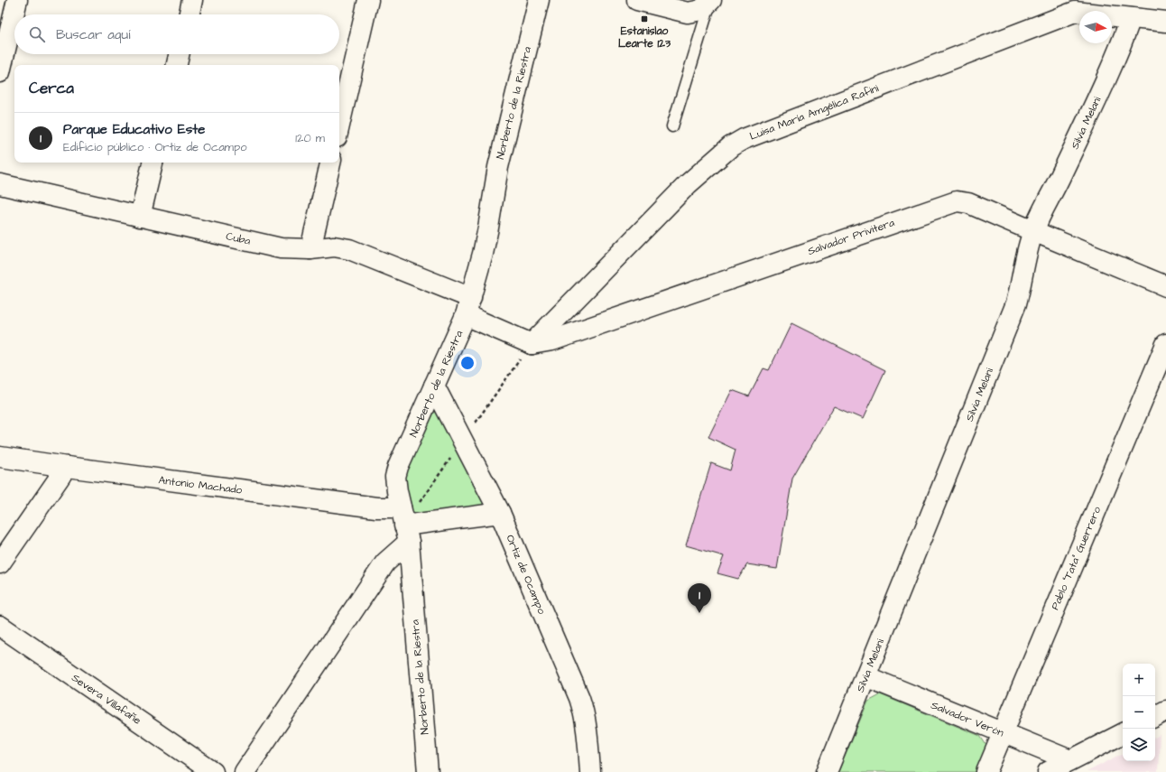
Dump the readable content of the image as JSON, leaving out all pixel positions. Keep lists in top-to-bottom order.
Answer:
{
  "streets": {
    "street": [
      "Norberto de la Riestra",
      "Luisa María Amgélica Rafini",
      "Silvia Melani",
      "Salvador Privitera",
      "Cuba",
      "Antonio Machado",
      "Pablo \"Tata\" Guerrero",
      "Ortiz de Ocampo",
      "Severa Villafañe",
      "Salvador Verón"
    ]
  },
  "crossings": [
    ["Norberto de la Riestra", "Cuba"],
    ["Norberto de la Riestra", "Antonio Machado"],
    ["Norberto de la Riestra", "Ortiz de Ocampo"],
    ["Luisa María Amgélica Rafini", "Silvia Melani"],
    ["Luisa María Amgélica Rafini", "Salvador Privitera"],
    ["Luisa María Amgélica Rafini", "Cuba"],
    ["Silvia Melani", "Salvador Privitera"],
    ["Silvia Melani", "Salvador Verón"],
    ["Salvador Privitera", "Cuba"],
    ["Antonio Machado", "Ortiz de Ocampo"],
    ["Pablo \"Tata\" Guerrero", "Salvador Verón"]
  ],
  "places": {
    "transit": ["Estanislao Learte 123"]
  },
  "north": "right",
  "page": {
    "search": "Buscar aquí",
    "heading": "Cerca",
    "list": [
      {
        "mark": "1",
        "name": "Parque Educativo Este",
        "note": "Edificio público · Ortiz de Ocampo",
        "value": "120 m"
      }
    ],
    "pins": "1",
    "map_buttons": ["+", "−"]
  }
}
